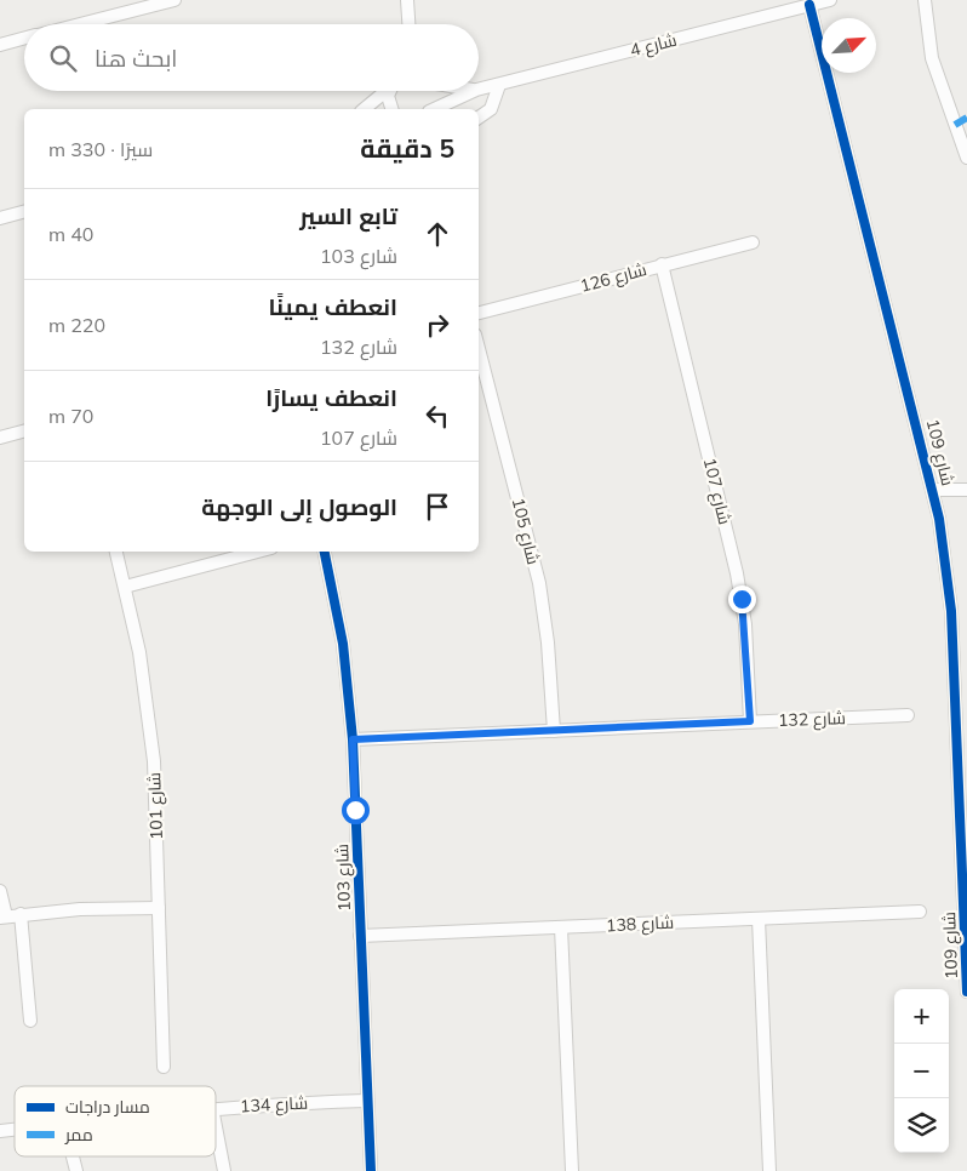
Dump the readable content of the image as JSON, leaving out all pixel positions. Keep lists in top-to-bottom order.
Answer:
{
  "streets": {
    "street": [
      "شارع 4",
      "شارع 126",
      "شارع 109",
      "شارع 107",
      "شارع 105",
      "شارع 132",
      "شارع 101",
      "شارع 103",
      "شارع 138",
      "شارع 134"
    ]
  },
  "crossings": [
    ["شارع 4", "شارع 109"],
    ["شارع 126", "شارع 107"],
    ["شارع 107", "شارع 132"],
    ["شارع 105", "شارع 132"],
    ["شارع 132", "شارع 103"],
    ["شارع 103", "شارع 138"],
    ["شارع 103", "شارع 134"]
  ],
  "legend": ["مسار دراجات", "ممر"],
  "north": "top right",
  "page": {
    "search": "ابحث هنا",
    "heading": ["5 دقيقة", "سيرًا · 330 m"],
    "list": [
      ["تابع السير", "شارع 103", "40 m"],
      ["انعطف يمينًا", "شارع 132", "220 m"],
      ["انعطف يسارًا", "شارع 107", "70 m"],
      "الوصول إلى الوجهة"
    ],
    "map_buttons": ["+", "−"]
  }
}
